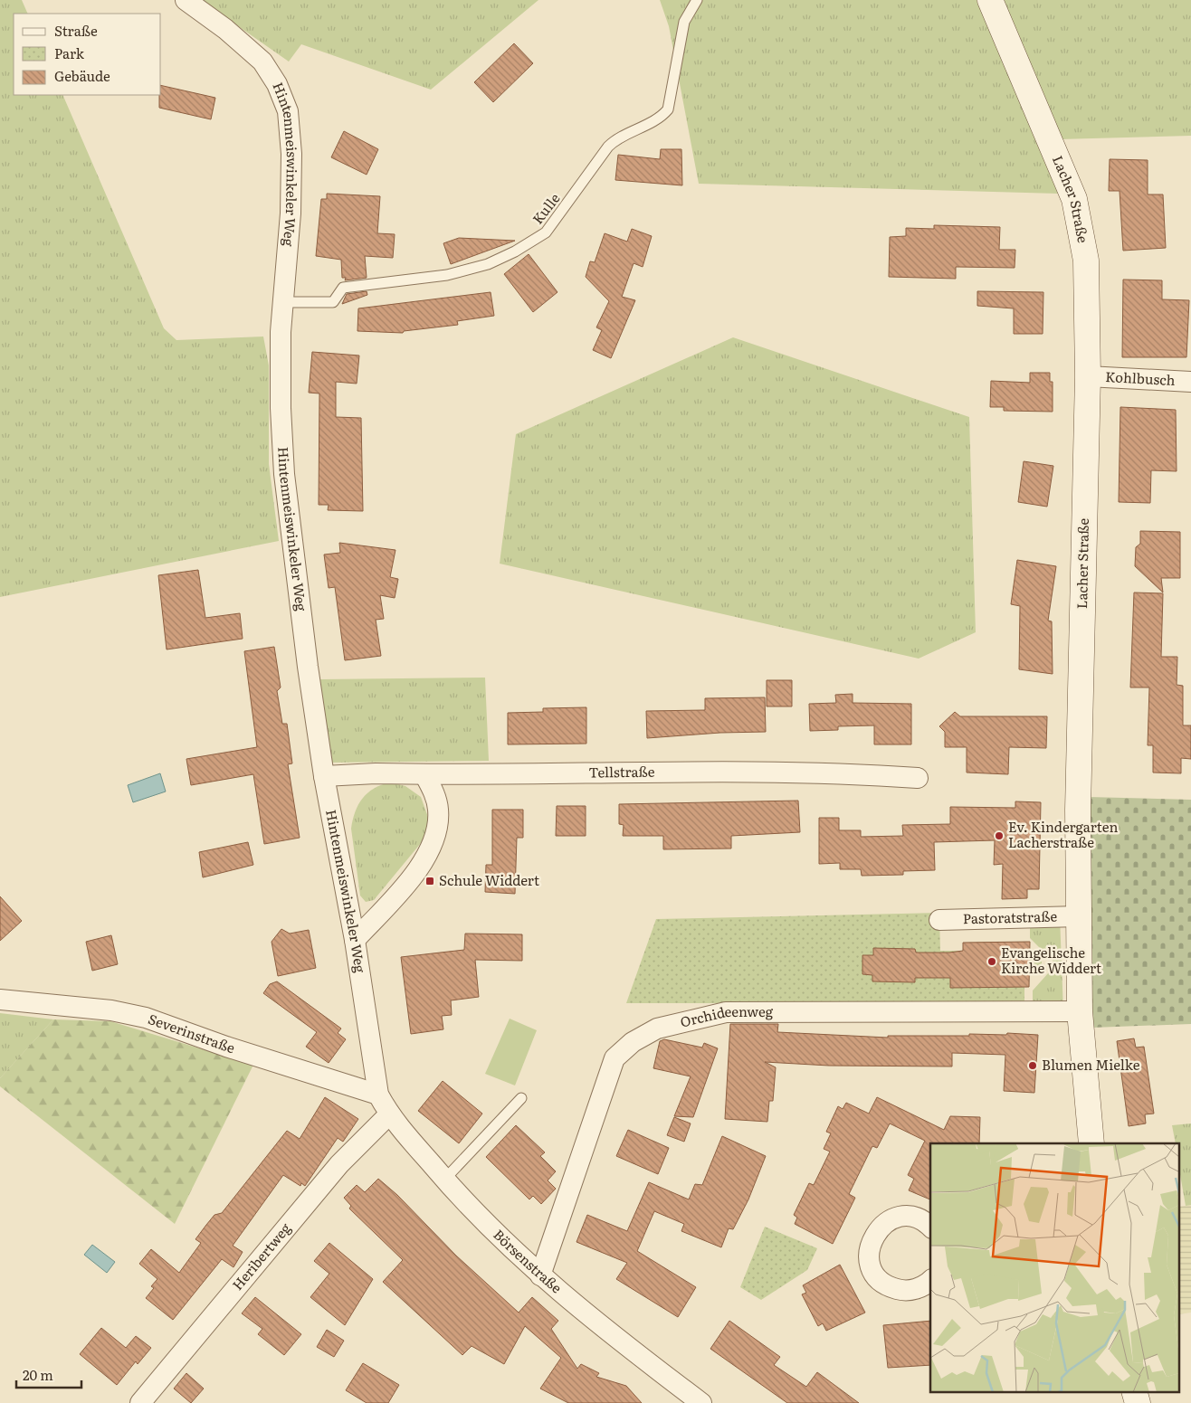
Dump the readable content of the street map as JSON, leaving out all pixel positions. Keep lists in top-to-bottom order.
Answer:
{
  "streets": {
    "street": [
      "Hintenmeiswinkeler Weg",
      "Lacher Straße",
      "Kohlbusch",
      "Tellstraße",
      "Pastoratstraße",
      "Orchideenweg",
      "Severinstraße",
      "Heribertweg",
      "Börsenstraße"
    ],
    "lane": ["Kulle"]
  },
  "crossings": [
    ["Hintenmeiswinkeler Weg", "Kulle"],
    ["Hintenmeiswinkeler Weg", "Tellstraße"],
    ["Hintenmeiswinkeler Weg", "Severinstraße"],
    ["Hintenmeiswinkeler Weg", "Börsenstraße"],
    ["Lacher Straße", "Kohlbusch"],
    ["Lacher Straße", "Pastoratstraße"],
    ["Lacher Straße", "Orchideenweg"],
    ["Orchideenweg", "Börsenstraße"],
    ["Severinstraße", "Börsenstraße"],
    ["Heribertweg", "Börsenstraße"]
  ],
  "places": {
    "other": ["Ev. Kindergarten Lacherstraße", "Evangelische Kirche Widdert", "Blumen Mielke"],
    "transit": ["Schule Widdert"]
  },
  "legend": ["Straße", "Park", "Gebäude"],
  "scale_bar": "20 m"
}
